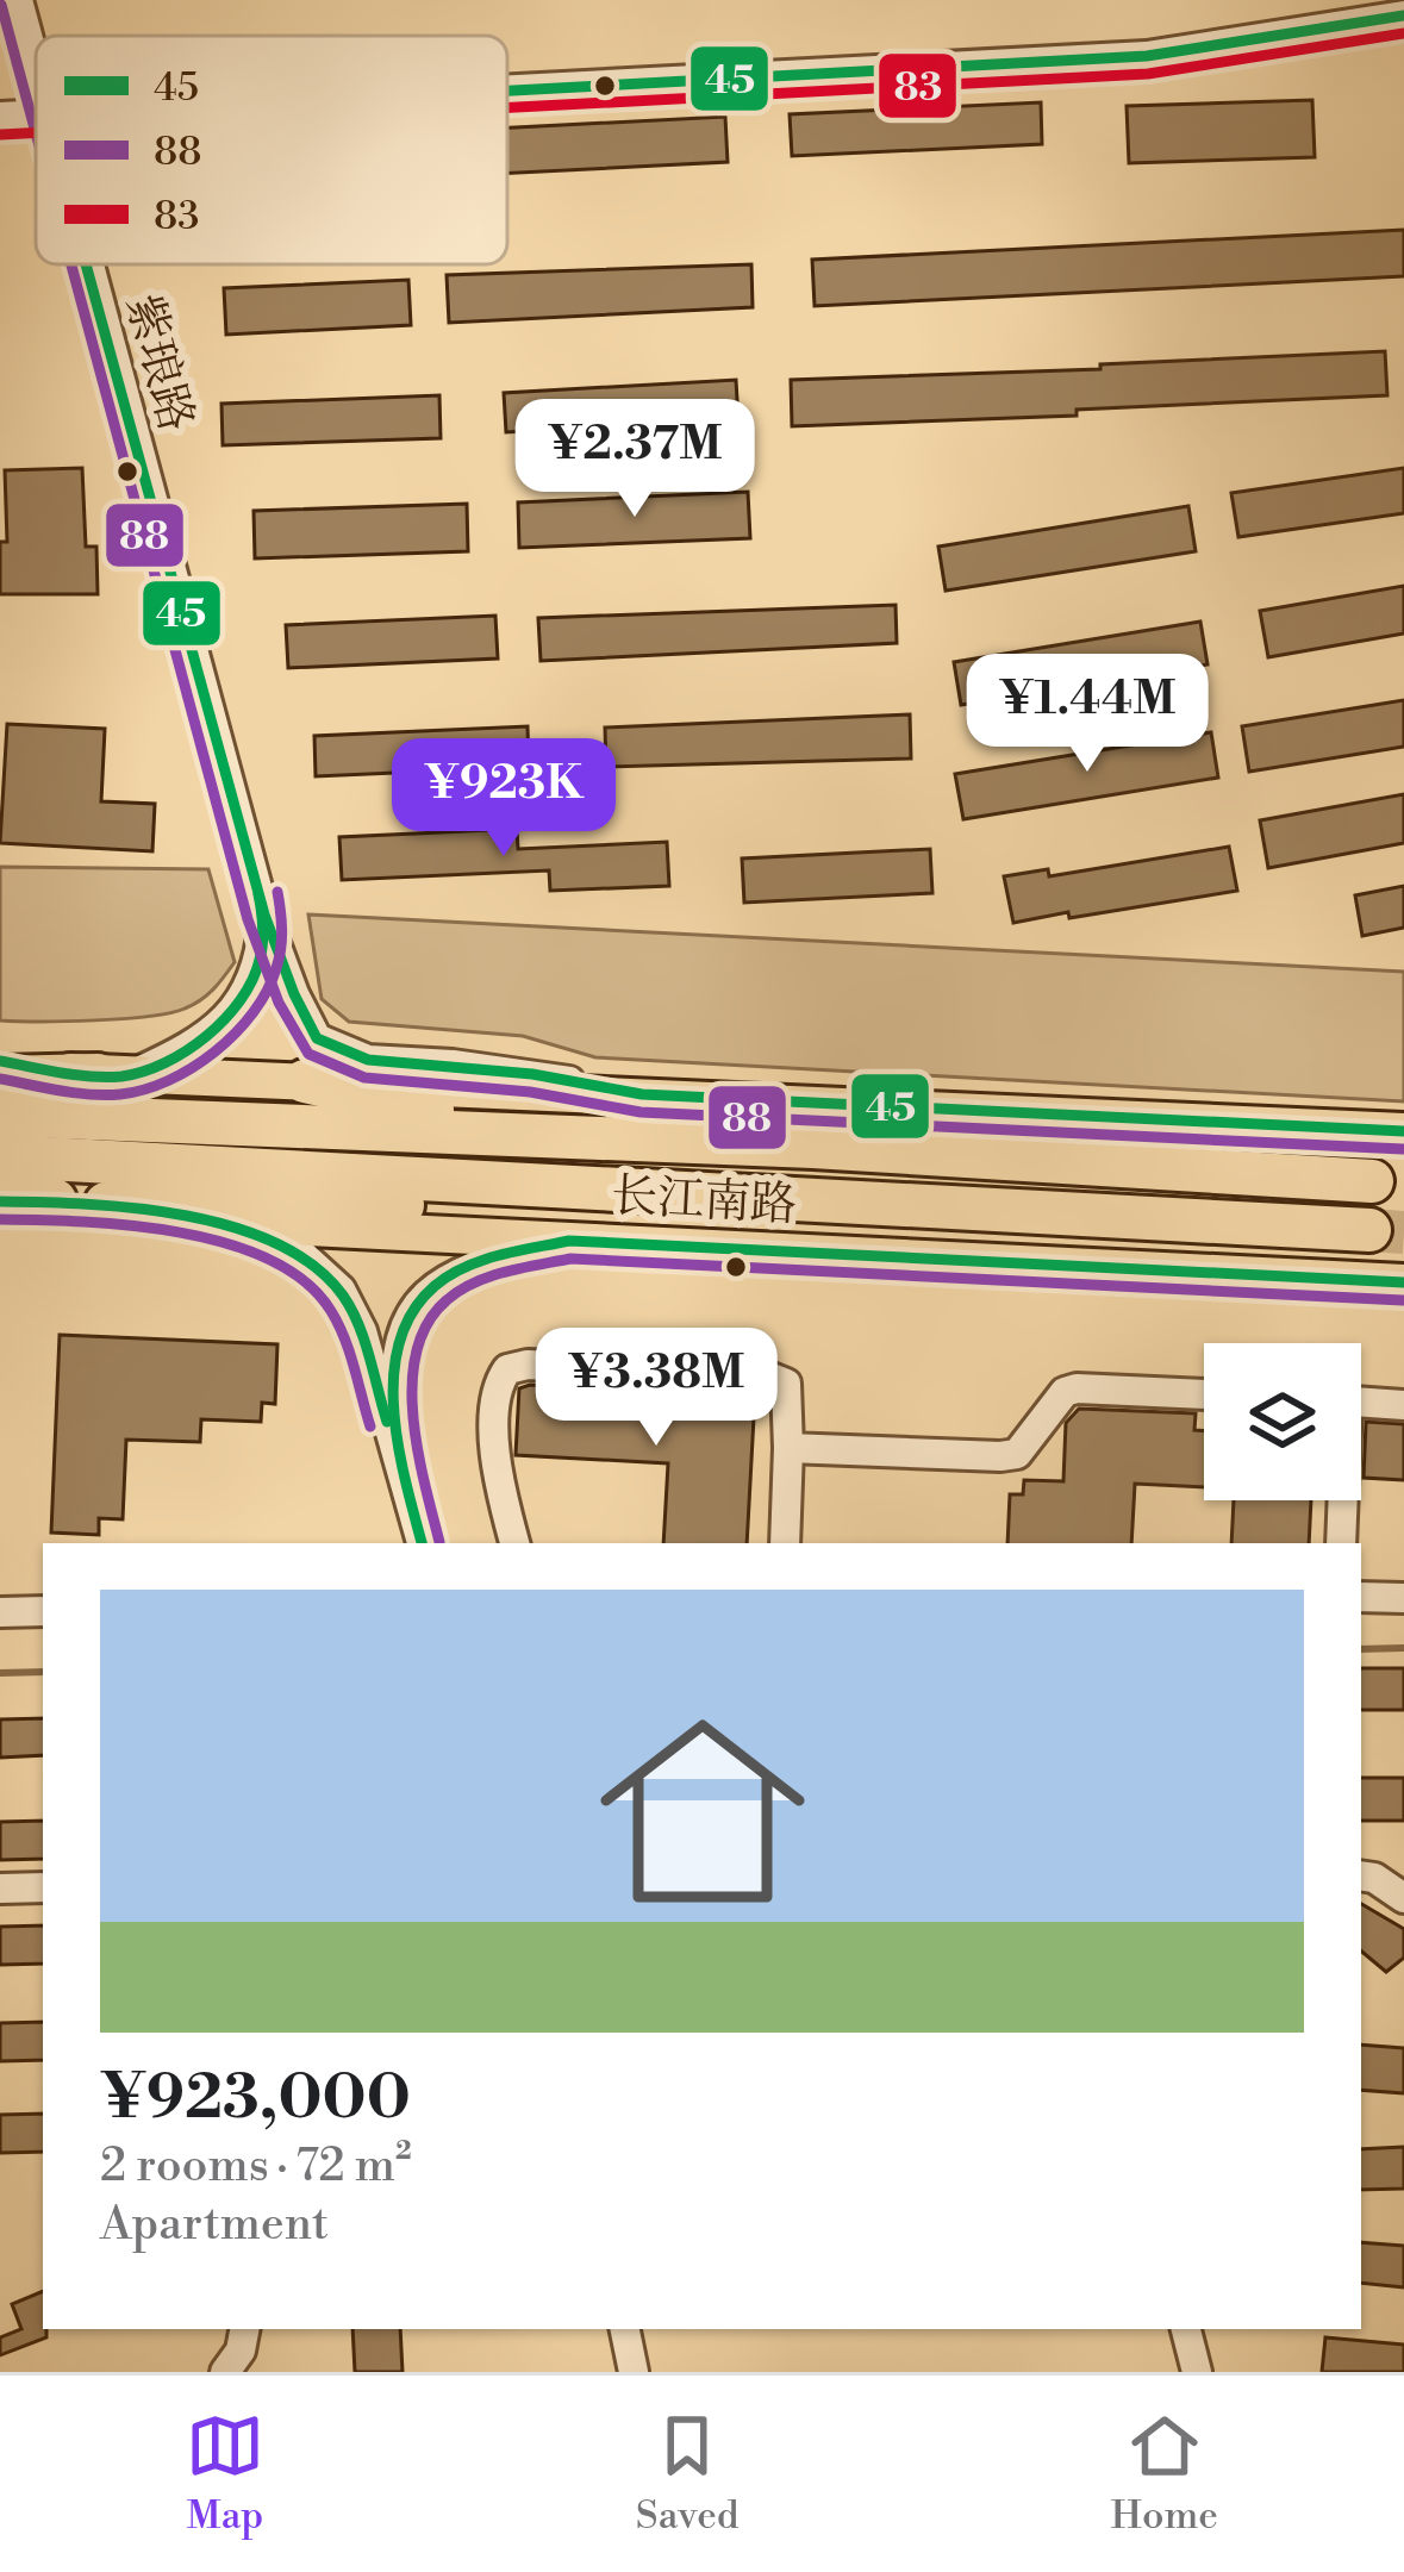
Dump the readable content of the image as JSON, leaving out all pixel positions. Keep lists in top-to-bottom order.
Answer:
{
  "streets": {
    "main road": ["长江南路"],
    "street": ["紫琅路"]
  },
  "lines": ["transit line 88", "transit line 45", "transit line 83"],
  "legend": ["45", "88", "83"],
  "page": {
    "price": [
      "¥2.37M",
      "¥1.44M",
      "¥923K",
      "¥3.38M"
    ],
    "list": [
      {
        "name": "¥923,000",
        "note": "2 rooms · 72 m² · Apartment"
      }
    ],
    "tabs": ["Map", "Saved", "Home"]
  }
}
